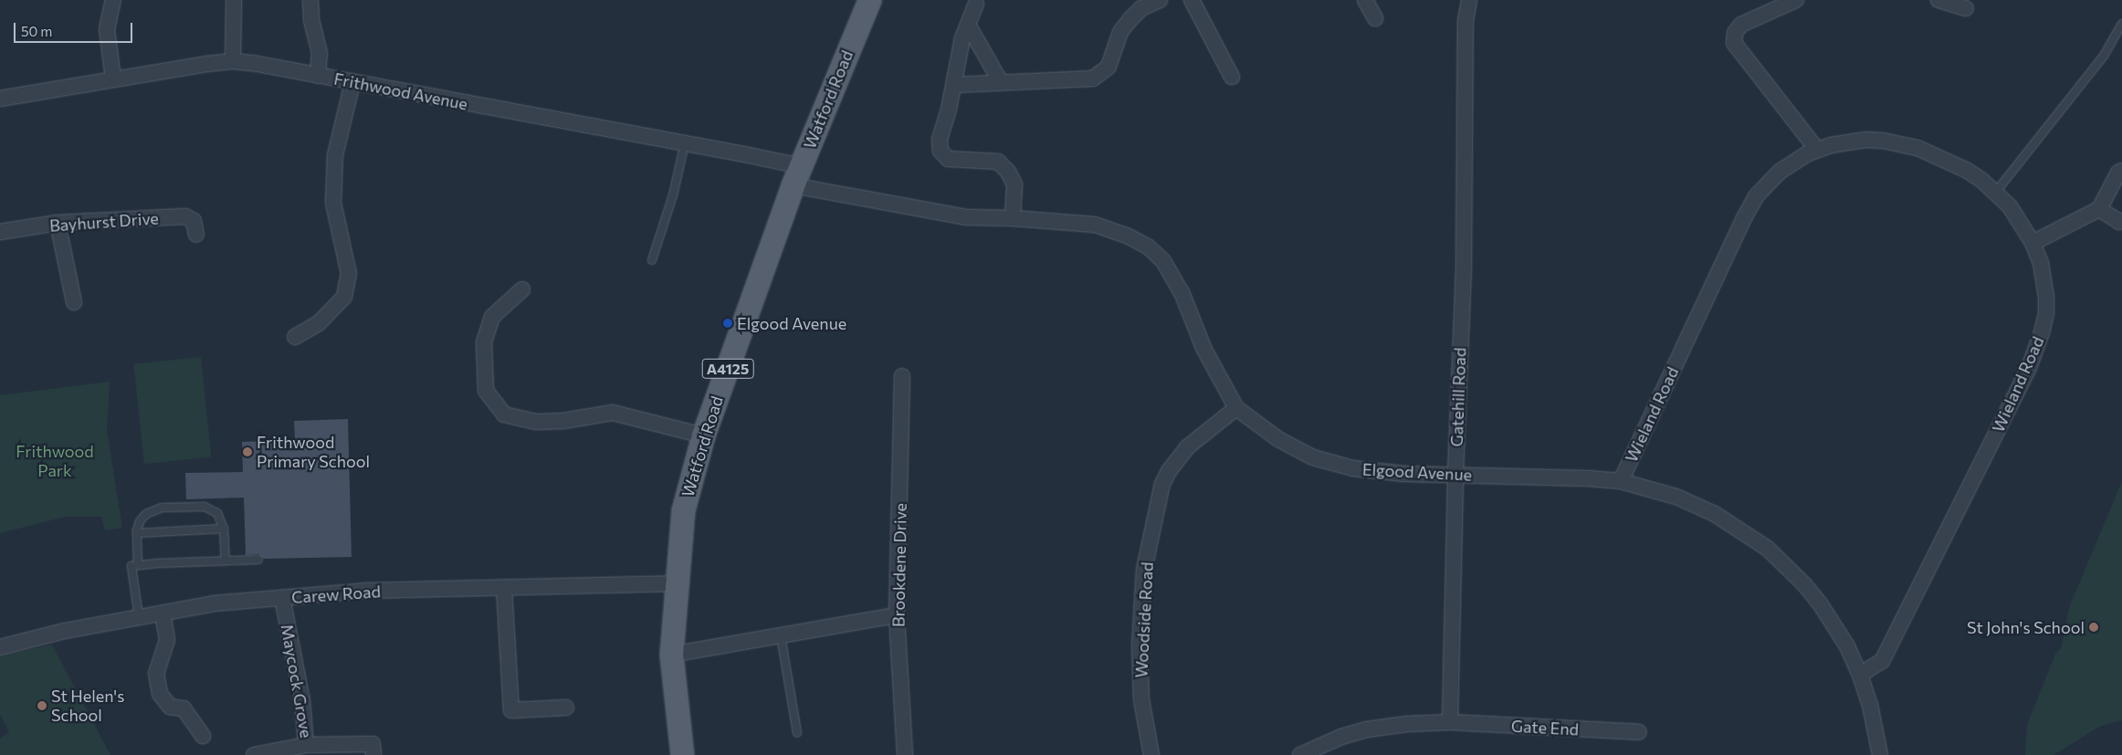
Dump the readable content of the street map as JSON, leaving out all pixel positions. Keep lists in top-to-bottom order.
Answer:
{
  "streets": {
    "main road": ["Watford Road", "A4125"],
    "street": [
      "Frithwood Avenue",
      "Bayhurst Drive",
      "Wieland Road",
      "Gatehill Road",
      "Elgood Avenue",
      "Brookdene Drive",
      "Carew Road",
      "Woodside Road",
      "Maycock Grove",
      "Gate End"
    ]
  },
  "crossings": [
    ["Frithwood Avenue", "Watford Road"],
    ["Frithwood Avenue", "Elgood Avenue"],
    ["Watford Road", "Elgood Avenue"],
    ["Watford Road", "Carew Road"],
    ["Wieland Road", "Elgood Avenue"],
    ["Gatehill Road", "Elgood Avenue"],
    ["Gatehill Road", "Gate End"],
    ["Elgood Avenue", "Woodside Road"],
    ["Carew Road", "Maycock Grove"]
  ],
  "parks": ["Frithwood Park"],
  "places": [
    "Elgood Avenue",
    "Frithwood Primary School",
    "St John's School",
    "St Helen's School"
  ],
  "scale_bar": "50 m"
}
